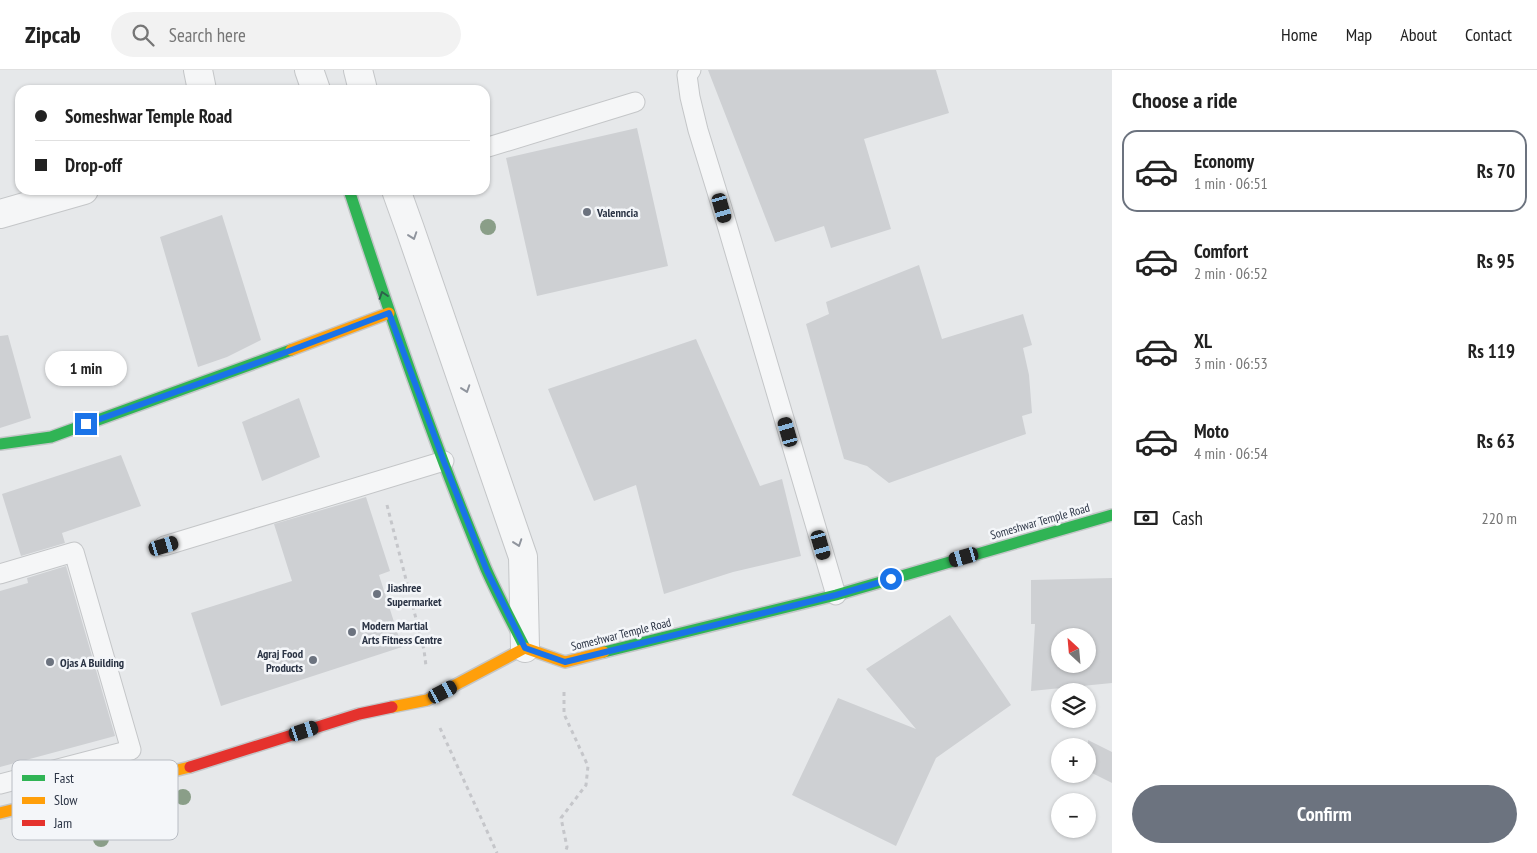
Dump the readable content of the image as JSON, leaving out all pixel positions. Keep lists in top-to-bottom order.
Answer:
{
  "streets": {
    "street": ["Someshwar Temple Road"]
  },
  "places": [
    "Valenncia",
    "Jiashree Supermarket",
    "Modern Martial Arts Fitness Centre",
    "Agraj Food Products",
    "Ojas A Building"
  ],
  "legend": ["Fast", "Slow", "Jam"],
  "north": "top left",
  "page": {
    "header": "Zipcab",
    "search": "Search here",
    "nav": [
      "Home",
      "Map",
      "About",
      "Contact"
    ],
    "heading": "Choose a ride",
    "banner": ["Someshwar Temple Road", "Drop-off"],
    "list": [
      {
        "name": "Economy",
        "note": "1 min · 06:51",
        "value": "Rs 70"
      },
      {
        "name": "Comfort",
        "note": "2 min · 06:52",
        "value": "Rs 95"
      },
      {
        "name": "XL",
        "note": "3 min · 06:53",
        "value": "Rs 119"
      },
      {
        "name": "Moto",
        "note": "4 min · 06:54",
        "value": "Rs 63"
      }
    ],
    "bubble": "1 min",
    "pay": ["Cash", "220 m"],
    "map_buttons": ["+", "−"],
    "buttons": "Confirm"
  }
}
